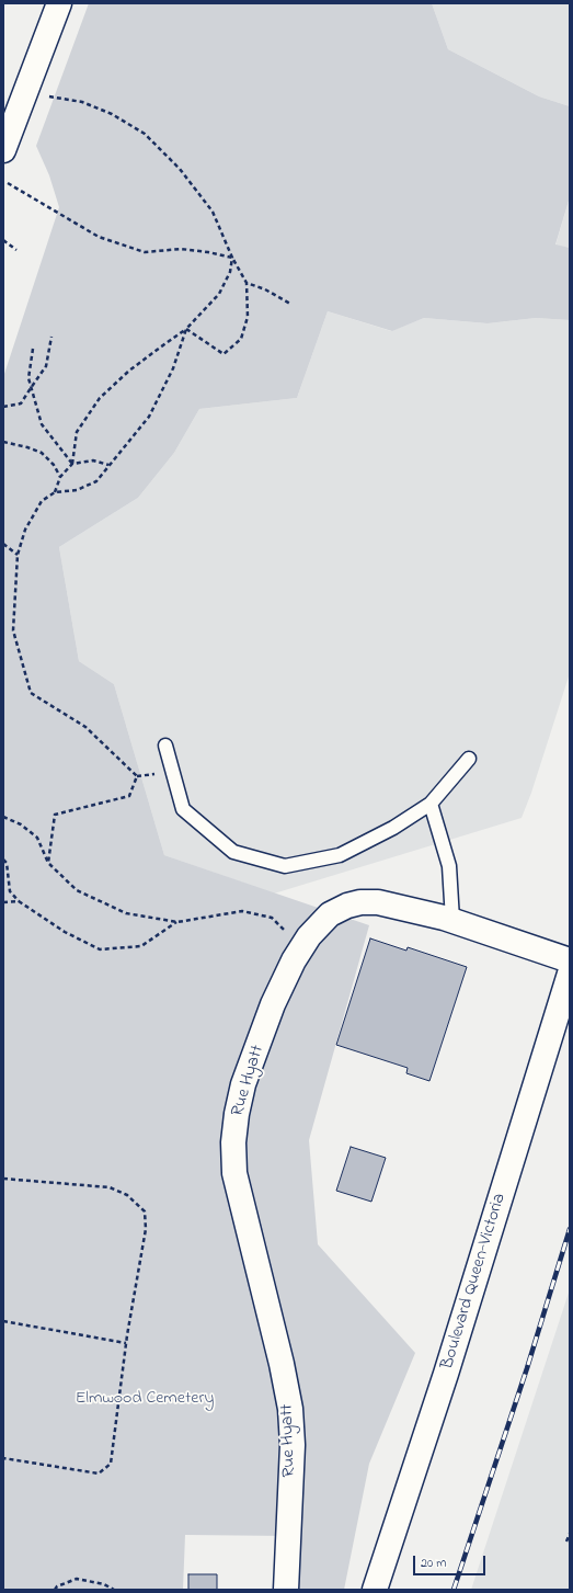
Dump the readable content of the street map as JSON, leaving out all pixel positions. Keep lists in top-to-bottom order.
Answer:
{
  "streets": {
    "street": ["Rue Hyatt", "Boulevard Queen-Victoria"]
  },
  "parks": ["Elmwood Cemetery"],
  "scale_bar": "20 m"
}
